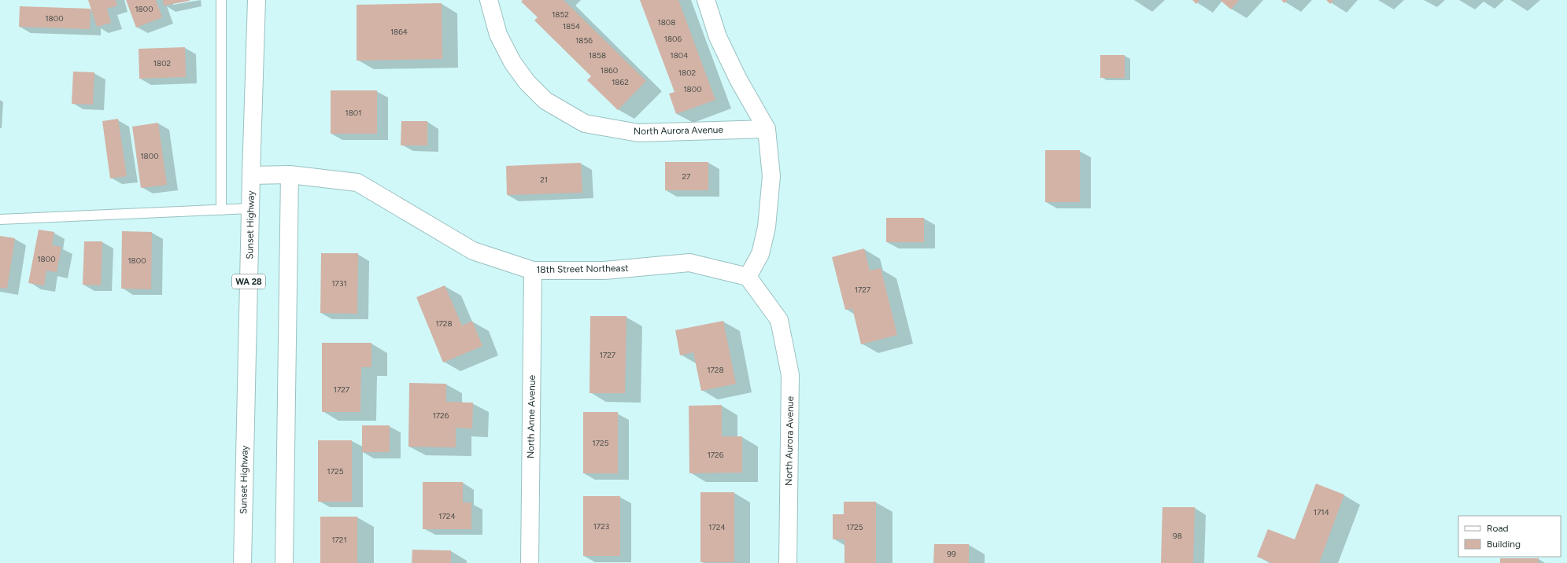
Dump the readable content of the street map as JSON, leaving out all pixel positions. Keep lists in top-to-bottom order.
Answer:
{
  "streets": {
    "main road": [
      "North Aurora Avenue",
      "Sunset Highway",
      "18th Street Northeast",
      "WA 28",
      "North Anne Avenue"
    ]
  },
  "crossings": [
    ["North Aurora Avenue", "18th Street Northeast"],
    ["Sunset Highway", "18th Street Northeast"],
    ["18th Street Northeast", "North Anne Avenue"]
  ],
  "house_numbers": [
    "1800",
    "1852",
    "1800",
    "1808",
    "1854",
    "1864",
    "1806",
    "1856",
    "1858",
    "1804",
    "1802",
    "1860",
    "1802",
    "1862",
    "1800",
    "1801",
    "1800",
    "27",
    "21",
    "1800",
    "1800",
    "1731",
    "1727",
    "1728",
    "1727",
    "1728",
    "1727",
    "1726",
    "1725",
    "1726",
    "1725",
    "1714",
    "1724",
    "1723",
    "1724",
    "1725",
    "98",
    "1721",
    "99"
  ],
  "legend": ["Road", "Building"]
}
